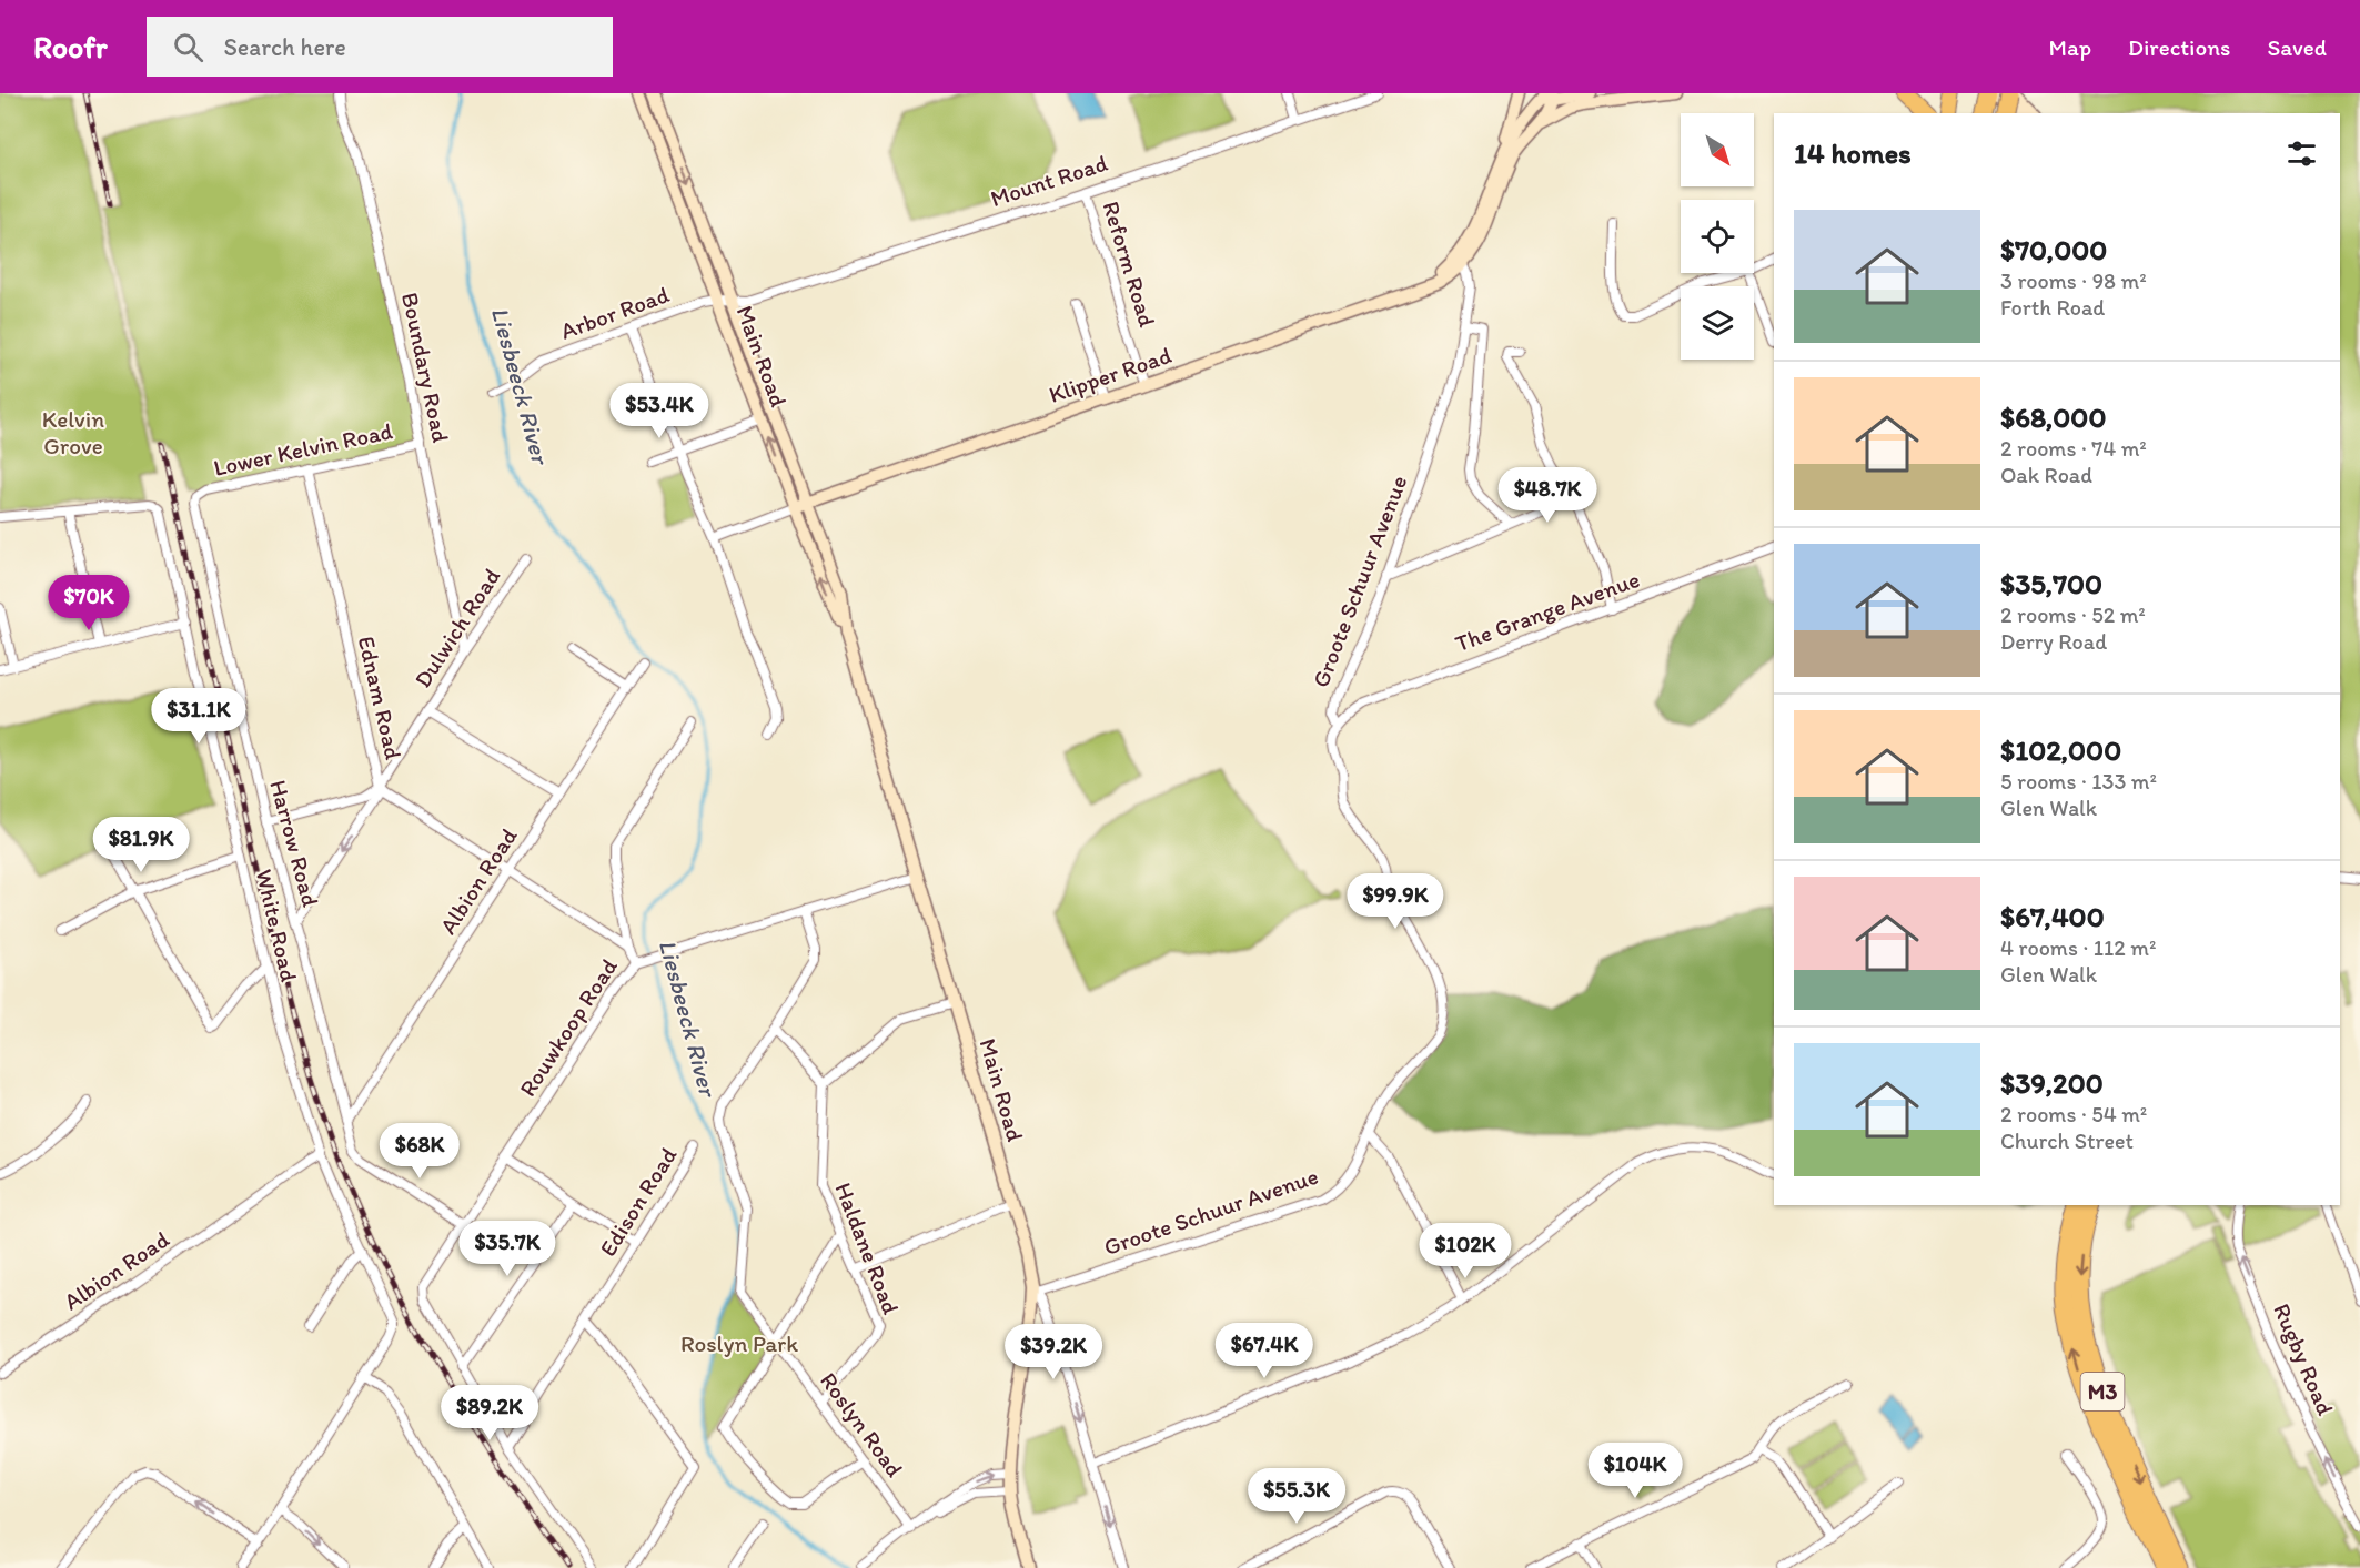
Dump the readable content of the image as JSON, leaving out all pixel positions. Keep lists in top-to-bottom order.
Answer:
{
  "streets": {
    "highway": ["M3"],
    "main road": ["Main Road", "Klipper Road"],
    "street": [
      "Mount Road",
      "Reform Road",
      "Arbor Road",
      "Boundary Road",
      "Lower Kelvin Road",
      "Groote Schuur Avenue",
      "The Grange Avenue",
      "Dulwich Road",
      "Ednam Road",
      "Harrow Road",
      "Albion Road",
      "White Road",
      "Rouwkoop Road",
      "Edison Road",
      "Haldane Road",
      "Rugby Road",
      "Roslyn Road"
    ]
  },
  "crossings": [
    ["Mount Road", "Reform Road"],
    ["Mount Road", "Arbor Road"],
    ["Mount Road", "Main Road"],
    ["Reform Road", "Klipper Road"],
    ["Arbor Road", "Main Road"],
    ["Main Road", "Klipper Road"],
    ["Main Road", "Groote Schuur Avenue"],
    ["Main Road", "Rouwkoop Road"],
    ["Boundary Road", "Lower Kelvin Road"],
    ["Boundary Road", "Dulwich Road"],
    ["Klipper Road", "Groote Schuur Avenue"],
    ["Lower Kelvin Road", "Ednam Road"],
    ["Lower Kelvin Road", "Harrow Road"],
    ["Groote Schuur Avenue", "The Grange Avenue"],
    ["Dulwich Road", "Ednam Road"],
    ["Dulwich Road", "Harrow Road"],
    ["Ednam Road", "Albion Road"],
    ["Harrow Road", "Albion Road"],
    ["Harrow Road", "Rouwkoop Road"],
    ["Albion Road", "White Road"],
    ["Rouwkoop Road", "Roslyn Road"],
    ["Haldane Road", "Roslyn Road"]
  ],
  "one_way": ["Dulwich Road", "Rugby Road"],
  "water": ["Liesbeeck River"],
  "parks": ["Kelvin Grove", "Roslyn Park"],
  "north": "bottom right",
  "page": {
    "header": "Roofr",
    "search": "Search here",
    "nav": ["Map", "Directions", "Saved"],
    "heading": "14 homes",
    "list": [
      {
        "name": "$70,000",
        "note": "3 rooms · 98 m² · Forth Road"
      },
      {
        "name": "$68,000",
        "note": "2 rooms · 74 m² · Oak Road"
      },
      {
        "name": "$35,700",
        "note": "2 rooms · 52 m² · Derry Road"
      },
      {
        "name": "$102,000",
        "note": "5 rooms · 133 m² · Glen Walk"
      },
      {
        "name": "$67,400",
        "note": "4 rooms · 112 m² · Glen Walk"
      },
      {
        "name": "$39,200",
        "note": "2 rooms · 54 m² · Church Street"
      }
    ],
    "price": [
      "$53.4K",
      "$48.7K",
      "$70K",
      "$31.1K",
      "$81.9K",
      "$99.9K",
      "$68K",
      "$35.7K",
      "$102K",
      "$67.4K",
      "$39.2K",
      "$89.2K",
      "$104K",
      "$55.3K"
    ]
  }
}
